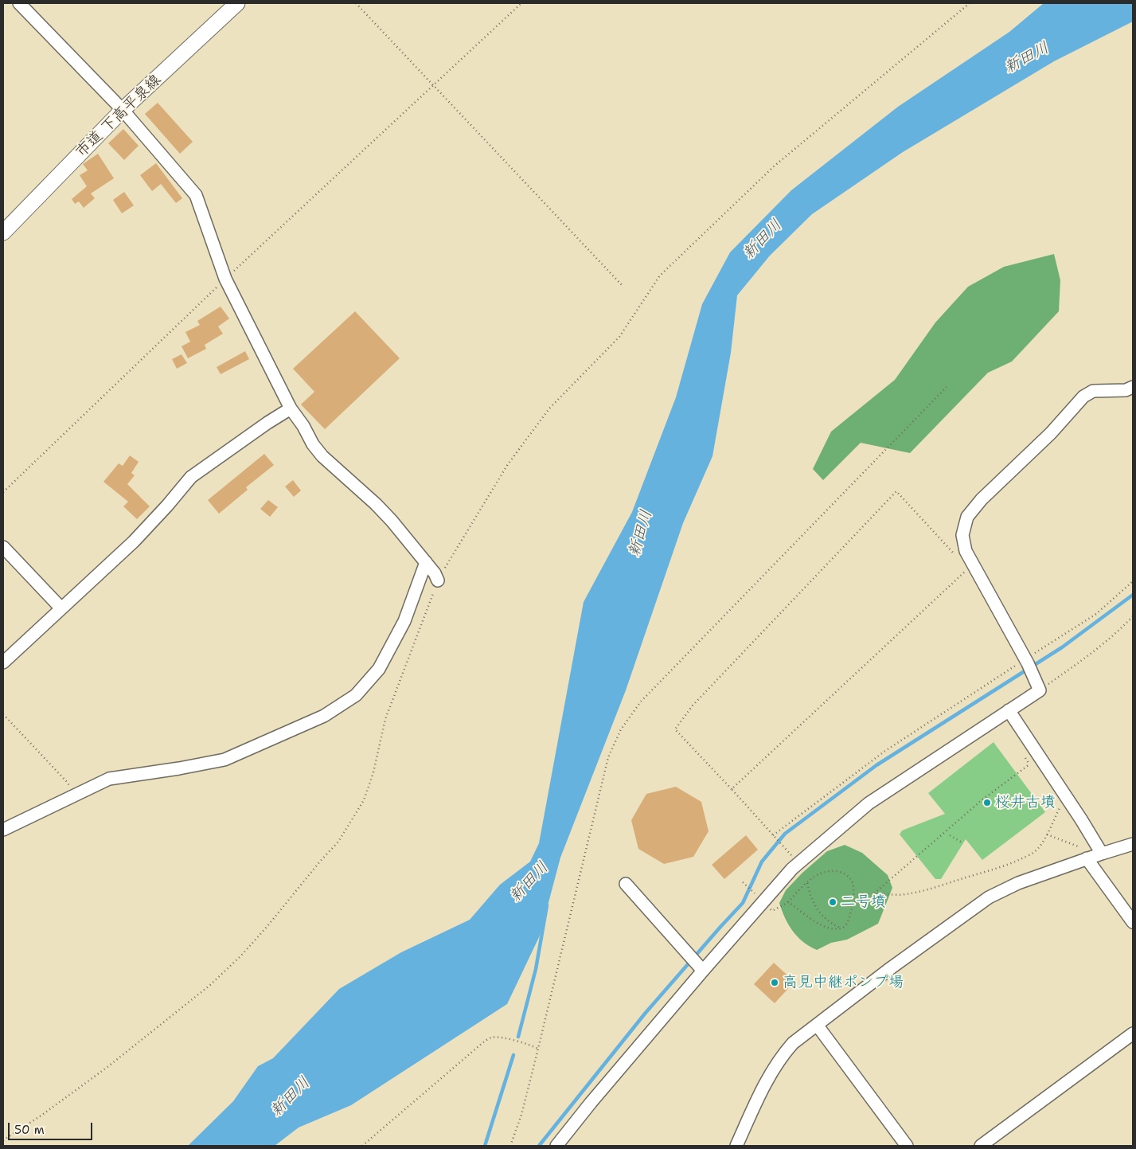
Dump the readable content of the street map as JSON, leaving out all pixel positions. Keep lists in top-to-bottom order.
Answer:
{
  "streets": {
    "street": ["市道 下高平泉線"]
  },
  "water": ["新田川"],
  "places": ["桜井古墳", "二号墳", "高見中継ポンプ場"],
  "scale_bar": "50 m"
}
